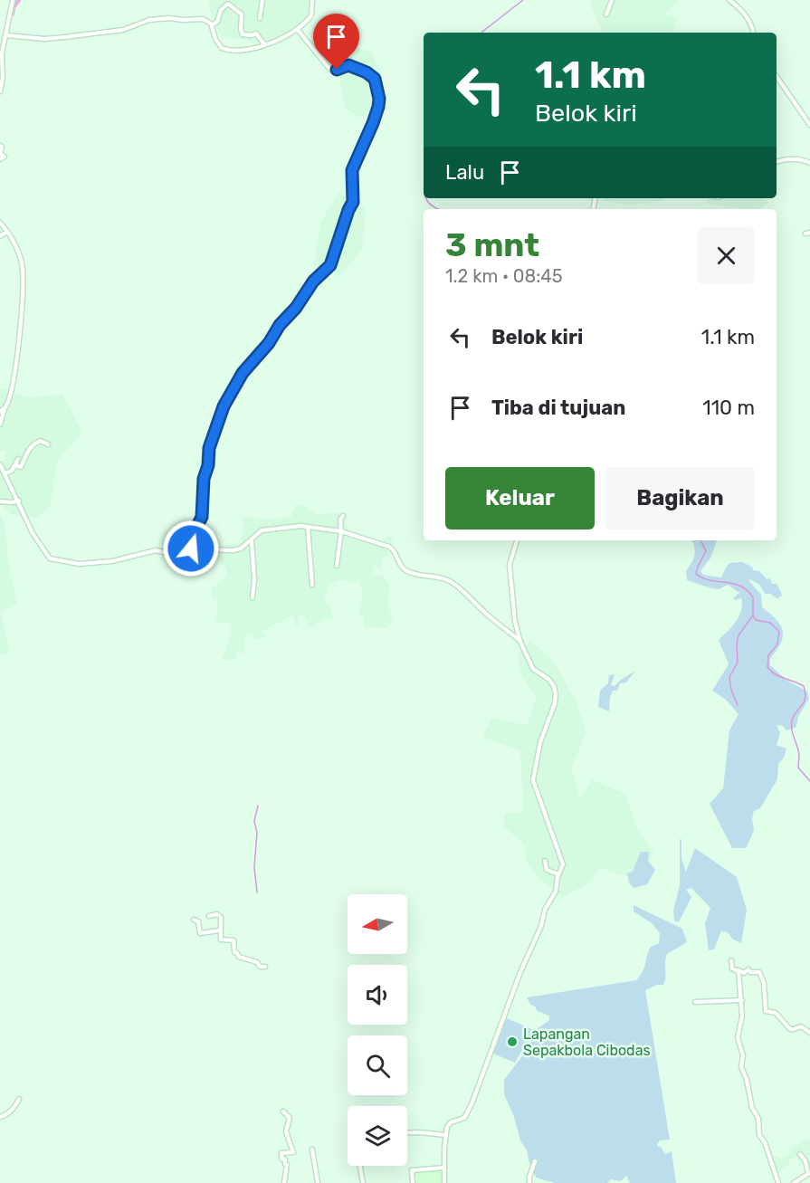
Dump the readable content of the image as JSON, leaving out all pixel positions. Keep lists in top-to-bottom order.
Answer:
{
  "places": ["Lapangan Sepakbola Cibodas"],
  "north": "left",
  "page": {
    "turn": ["1.1 km", "Belok kiri"],
    "then": "Lalu",
    "heading": ["3 mnt", "1.2 km · 08:45"],
    "list": [
      {
        "name": "Belok kiri",
        "value": "1.1 km"
      },
      {
        "name": "Tiba di tujuan",
        "value": "110 m"
      }
    ],
    "buttons": ["Keluar", "Bagikan"]
  }
}
